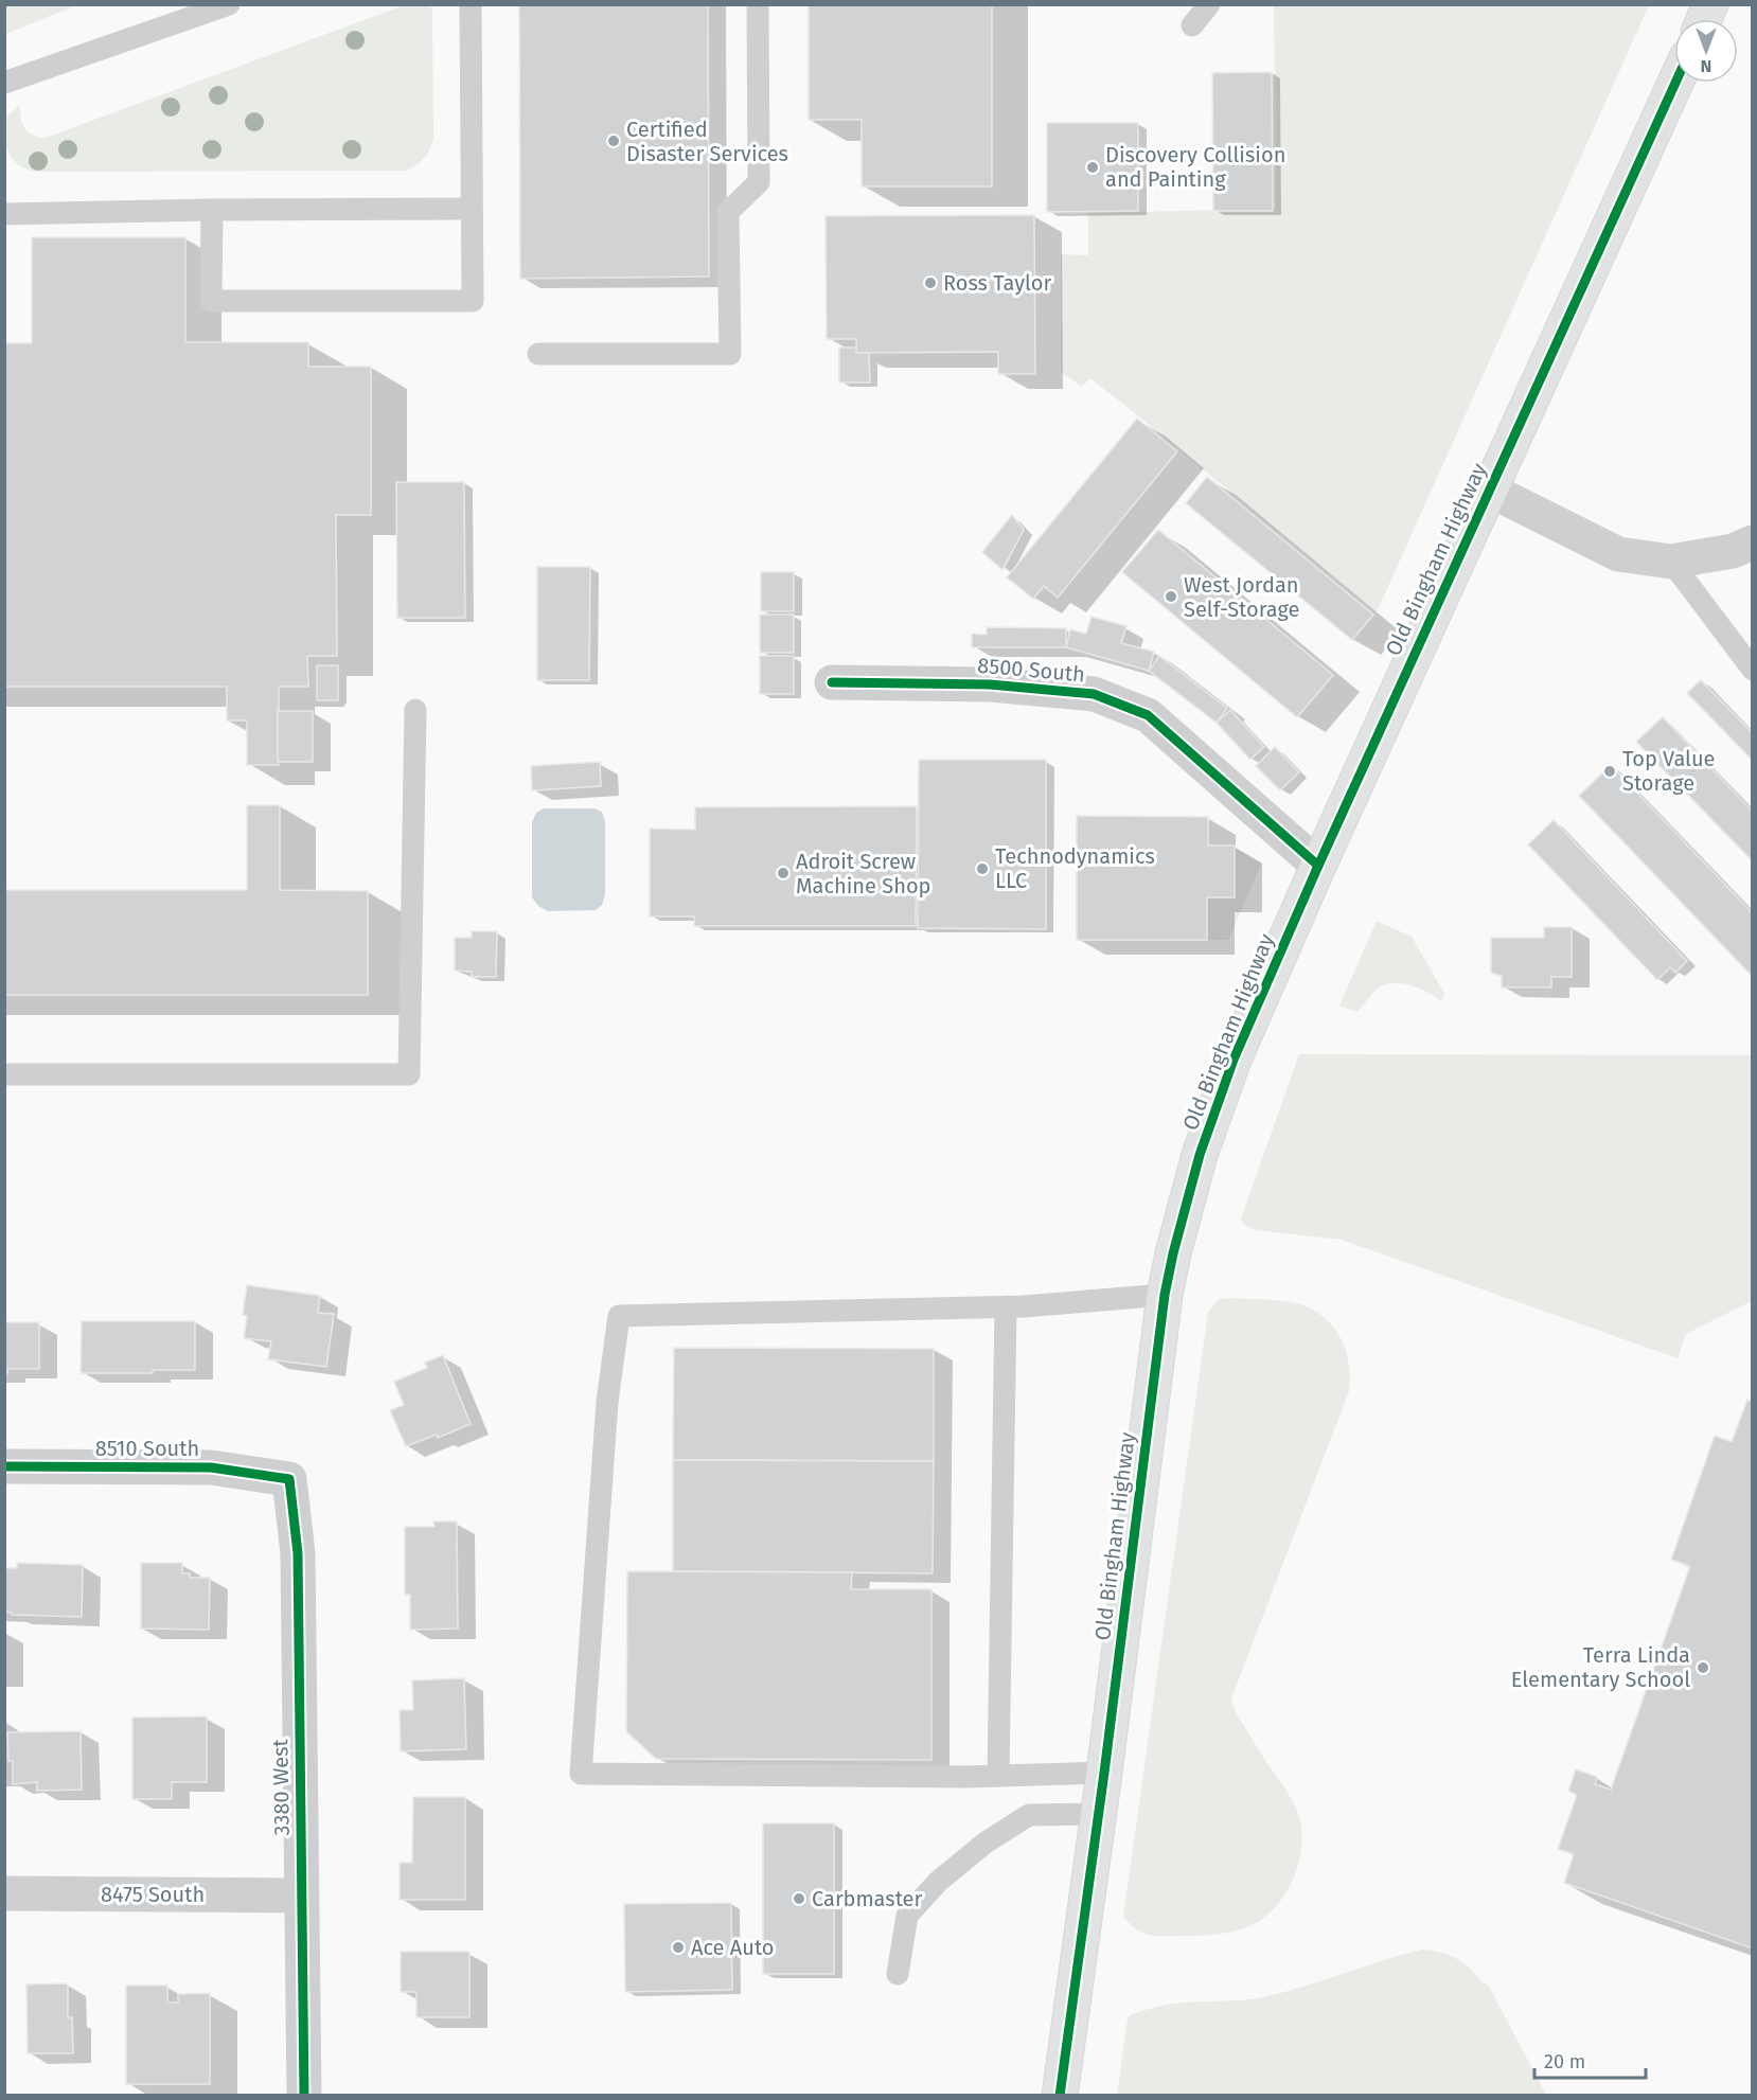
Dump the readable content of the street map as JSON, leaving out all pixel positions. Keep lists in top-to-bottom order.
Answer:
{
  "streets": {
    "street": [
      "Old Bingham Highway",
      "8500 South",
      "8510 South",
      "3380 West",
      "8475 South"
    ]
  },
  "crossings": [
    ["Old Bingham Highway", "8500 South"],
    ["8510 South", "3380 West"],
    ["3380 West", "8475 South"]
  ],
  "places": [
    "Certified Disaster Services",
    "Discovery Collision and Painting",
    "Ross Taylor",
    "West Jordan Self-Storage",
    "Top Value Storage",
    "Technodynamics LLC",
    "Adroit Screw Machine Shop",
    "Terra Linda Elementary School",
    "Carbmaster",
    "Ace Auto"
  ],
  "scale_bar": "20 m",
  "north": "bottom"
}
